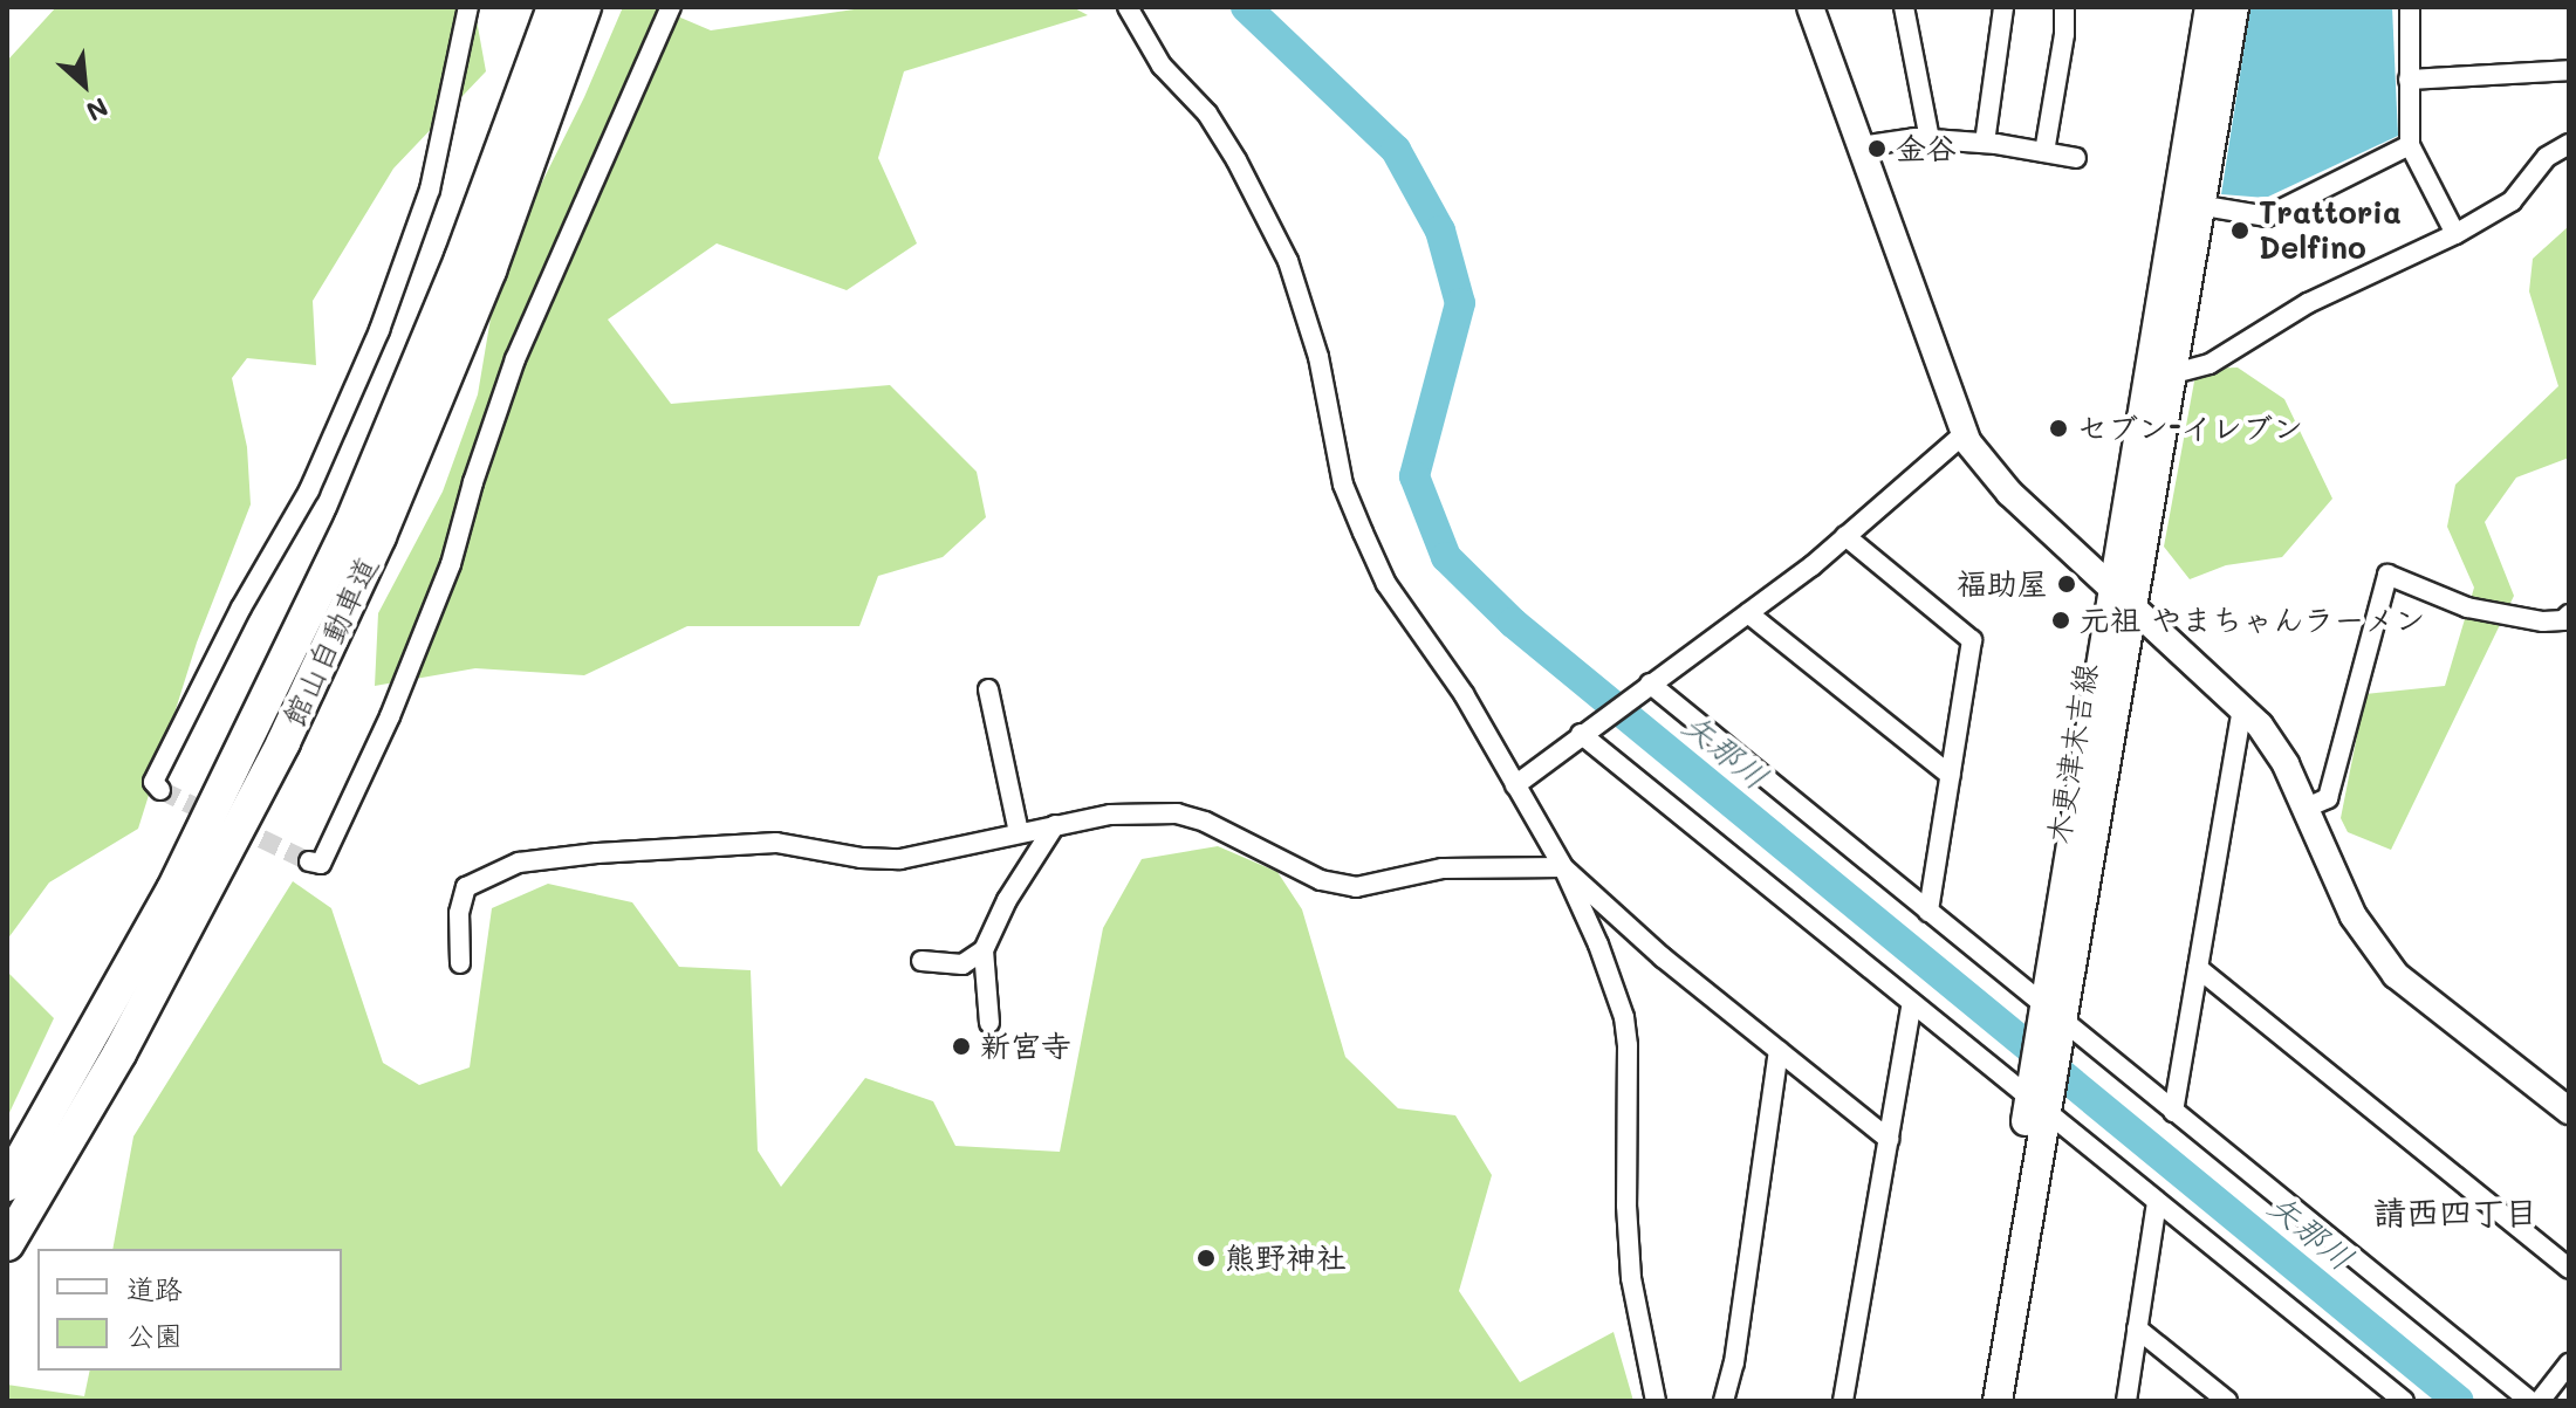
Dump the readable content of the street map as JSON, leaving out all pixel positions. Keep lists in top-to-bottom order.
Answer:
{
  "streets": {
    "highway": ["館山自動車道"],
    "main road": ["木更津末吉線"]
  },
  "districts": ["請西四丁目"],
  "water": ["矢那川"],
  "places": [
    "金谷",
    "Trattoria Delfino",
    "セブン-イレブン",
    "福助屋",
    "元祖 やまちゃんラーメン",
    "新宮寺",
    "熊野神社"
  ],
  "legend": ["道路", "公園"],
  "north": "bottom right"
}
